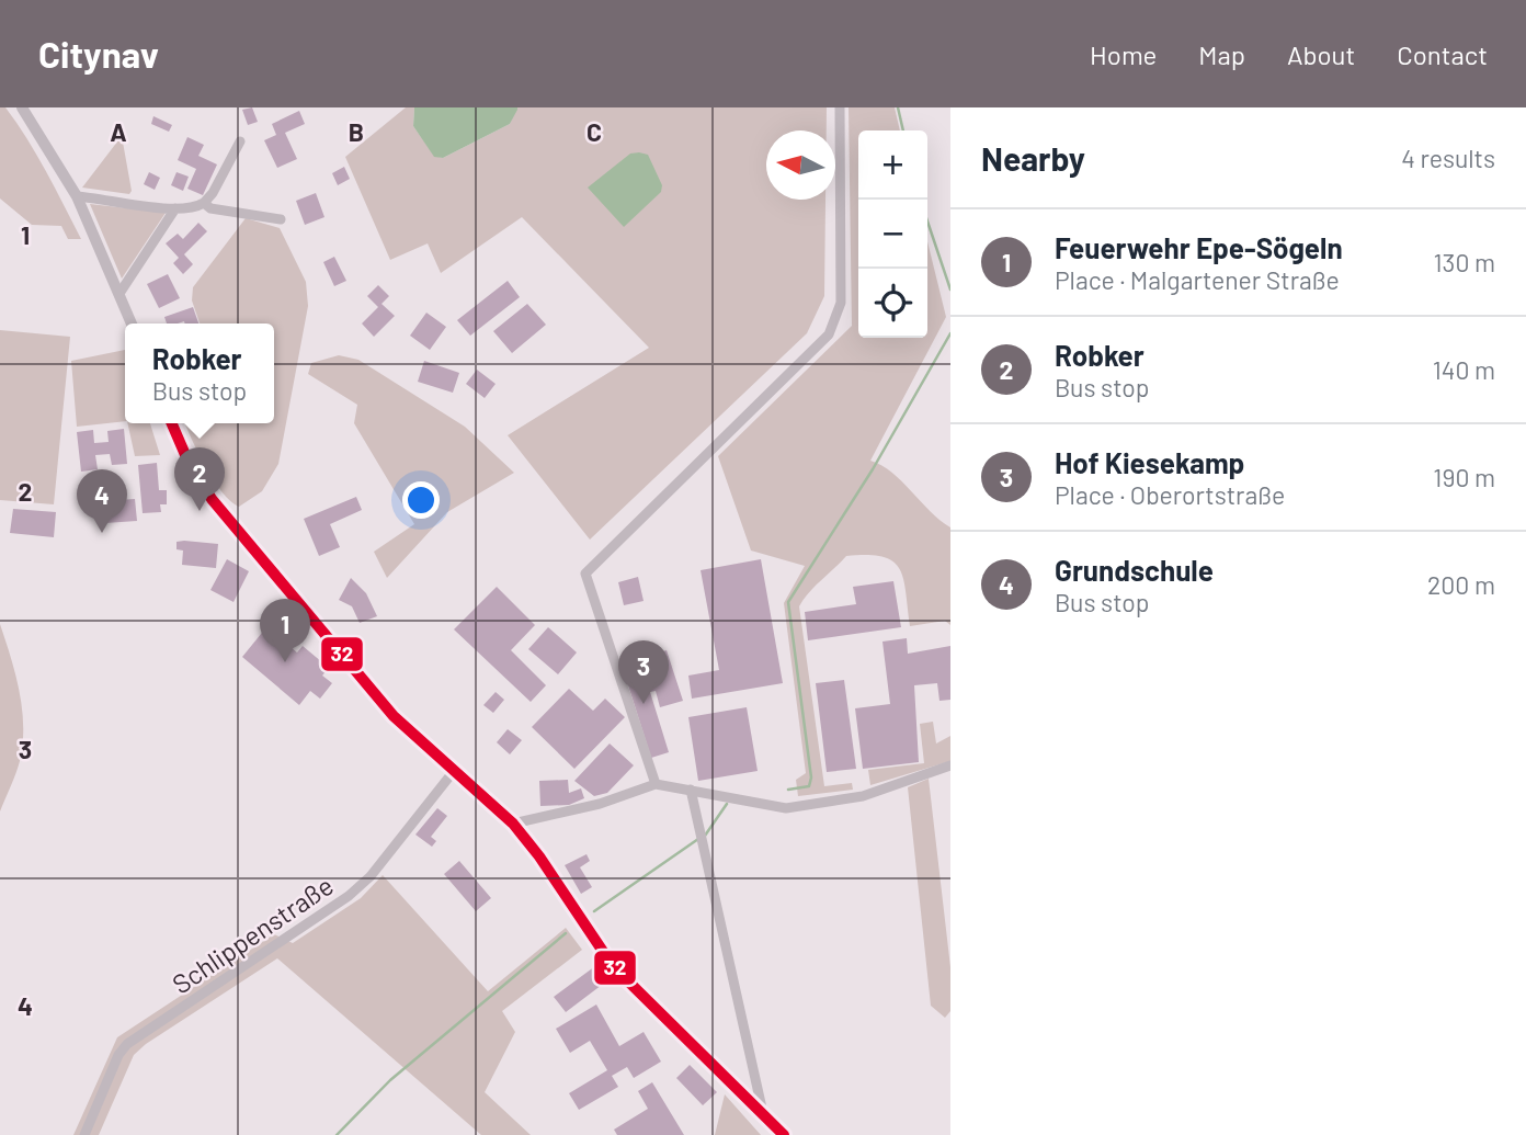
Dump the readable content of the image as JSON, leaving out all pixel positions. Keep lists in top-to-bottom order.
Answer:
{
  "streets": {
    "street": ["Schlippenstraße"]
  },
  "lines": ["transit line 32"],
  "north": "left",
  "page": {
    "header": "Citynav",
    "nav": [
      "Home",
      "Map",
      "About",
      "Contact"
    ],
    "heading": ["Nearby", "4 results"],
    "map_buttons": ["+", "−"],
    "list": [
      {
        "mark": "1",
        "name": "Feuerwehr Epe-Sögeln",
        "note": "Place · Malgartener Straße",
        "value": "130 m"
      },
      {
        "mark": "2",
        "name": "Robker",
        "note": "Bus stop",
        "value": "140 m"
      },
      {
        "mark": "3",
        "name": "Hof Kiesekamp",
        "note": "Place · Oberortstraße",
        "value": "190 m"
      },
      {
        "mark": "4",
        "name": "Grundschule",
        "note": "Bus stop",
        "value": "200 m"
      }
    ],
    "popup": ["Robker", "Bus stop"],
    "pins": [
      "2",
      "4",
      "1",
      "3"
    ]
  },
  "grid": {
    "columns": ["A", "B", "C"],
    "rows": [
      "1",
      "2",
      "3",
      "4"
    ]
  }
}
